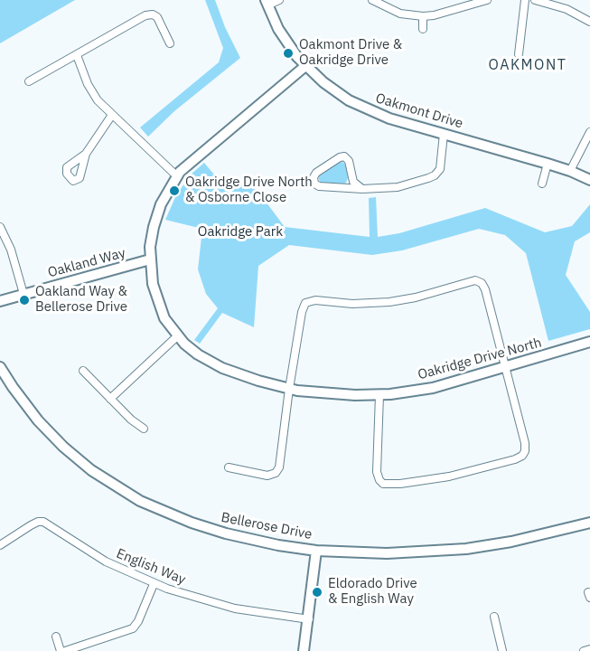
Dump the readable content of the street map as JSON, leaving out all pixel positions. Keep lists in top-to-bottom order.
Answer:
{
  "streets": {
    "street": [
      "Oakmont Drive",
      "Oakland Way",
      "Oakridge Drive North",
      "Bellerose Drive",
      "English Way"
    ]
  },
  "crossings": [
    ["Oakmont Drive", "Oakridge Drive North"],
    ["Oakland Way", "Oakridge Drive North"]
  ],
  "districts": ["OAKMONT"],
  "parks": ["Oakridge Park"],
  "places": [
    "Oakmont Drive & Oakridge Drive",
    "Oakridge Drive North & Osborne Close",
    "Oakland Way & Bellerose Drive",
    "Eldorado Drive & English Way"
  ]
}
